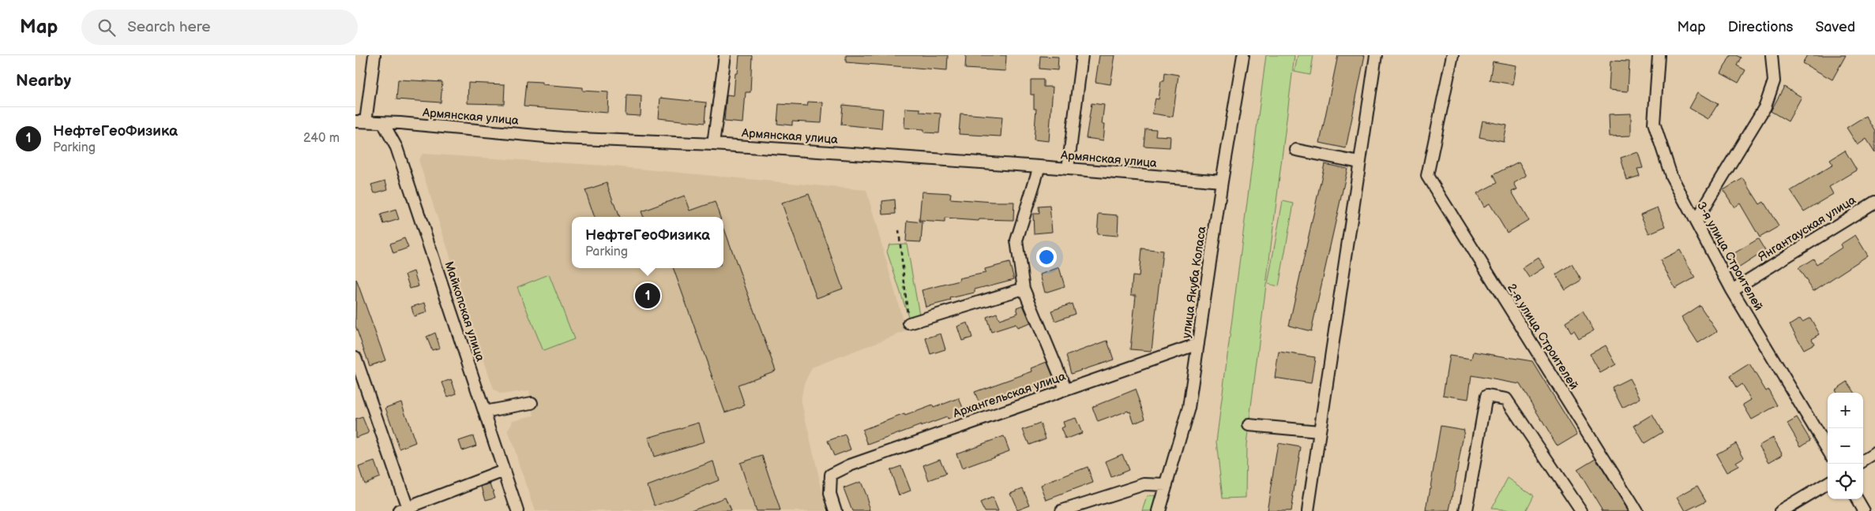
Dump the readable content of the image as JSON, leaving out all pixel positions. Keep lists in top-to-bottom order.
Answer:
{
  "streets": {
    "street": [
      "Армянская улица",
      "Янгантауская улица",
      "3-я улица Строителей",
      "улица Якуба Коласа",
      "Майкопская улица",
      "2-я улица Строителей",
      "Архангельская улица"
    ]
  },
  "crossings": [
    ["Армянская улица", "улица Якуба Коласа"],
    ["Армянская улица", "Майкопская улица"],
    ["Янгантауская улица", "3-я улица Строителей"],
    ["улица Якуба Коласа", "Архангельская улица"]
  ],
  "page": {
    "header": "Map",
    "search": "Search here",
    "nav": ["Map", "Directions", "Saved"],
    "heading": "Nearby",
    "list": [
      {
        "mark": "1",
        "name": "НефтеГеоФизика",
        "note": "Parking",
        "value": "240 m"
      }
    ],
    "popup": ["НефтеГеоФизика", "Parking"],
    "pins": "1",
    "map_buttons": ["+", "−"]
  }
}
